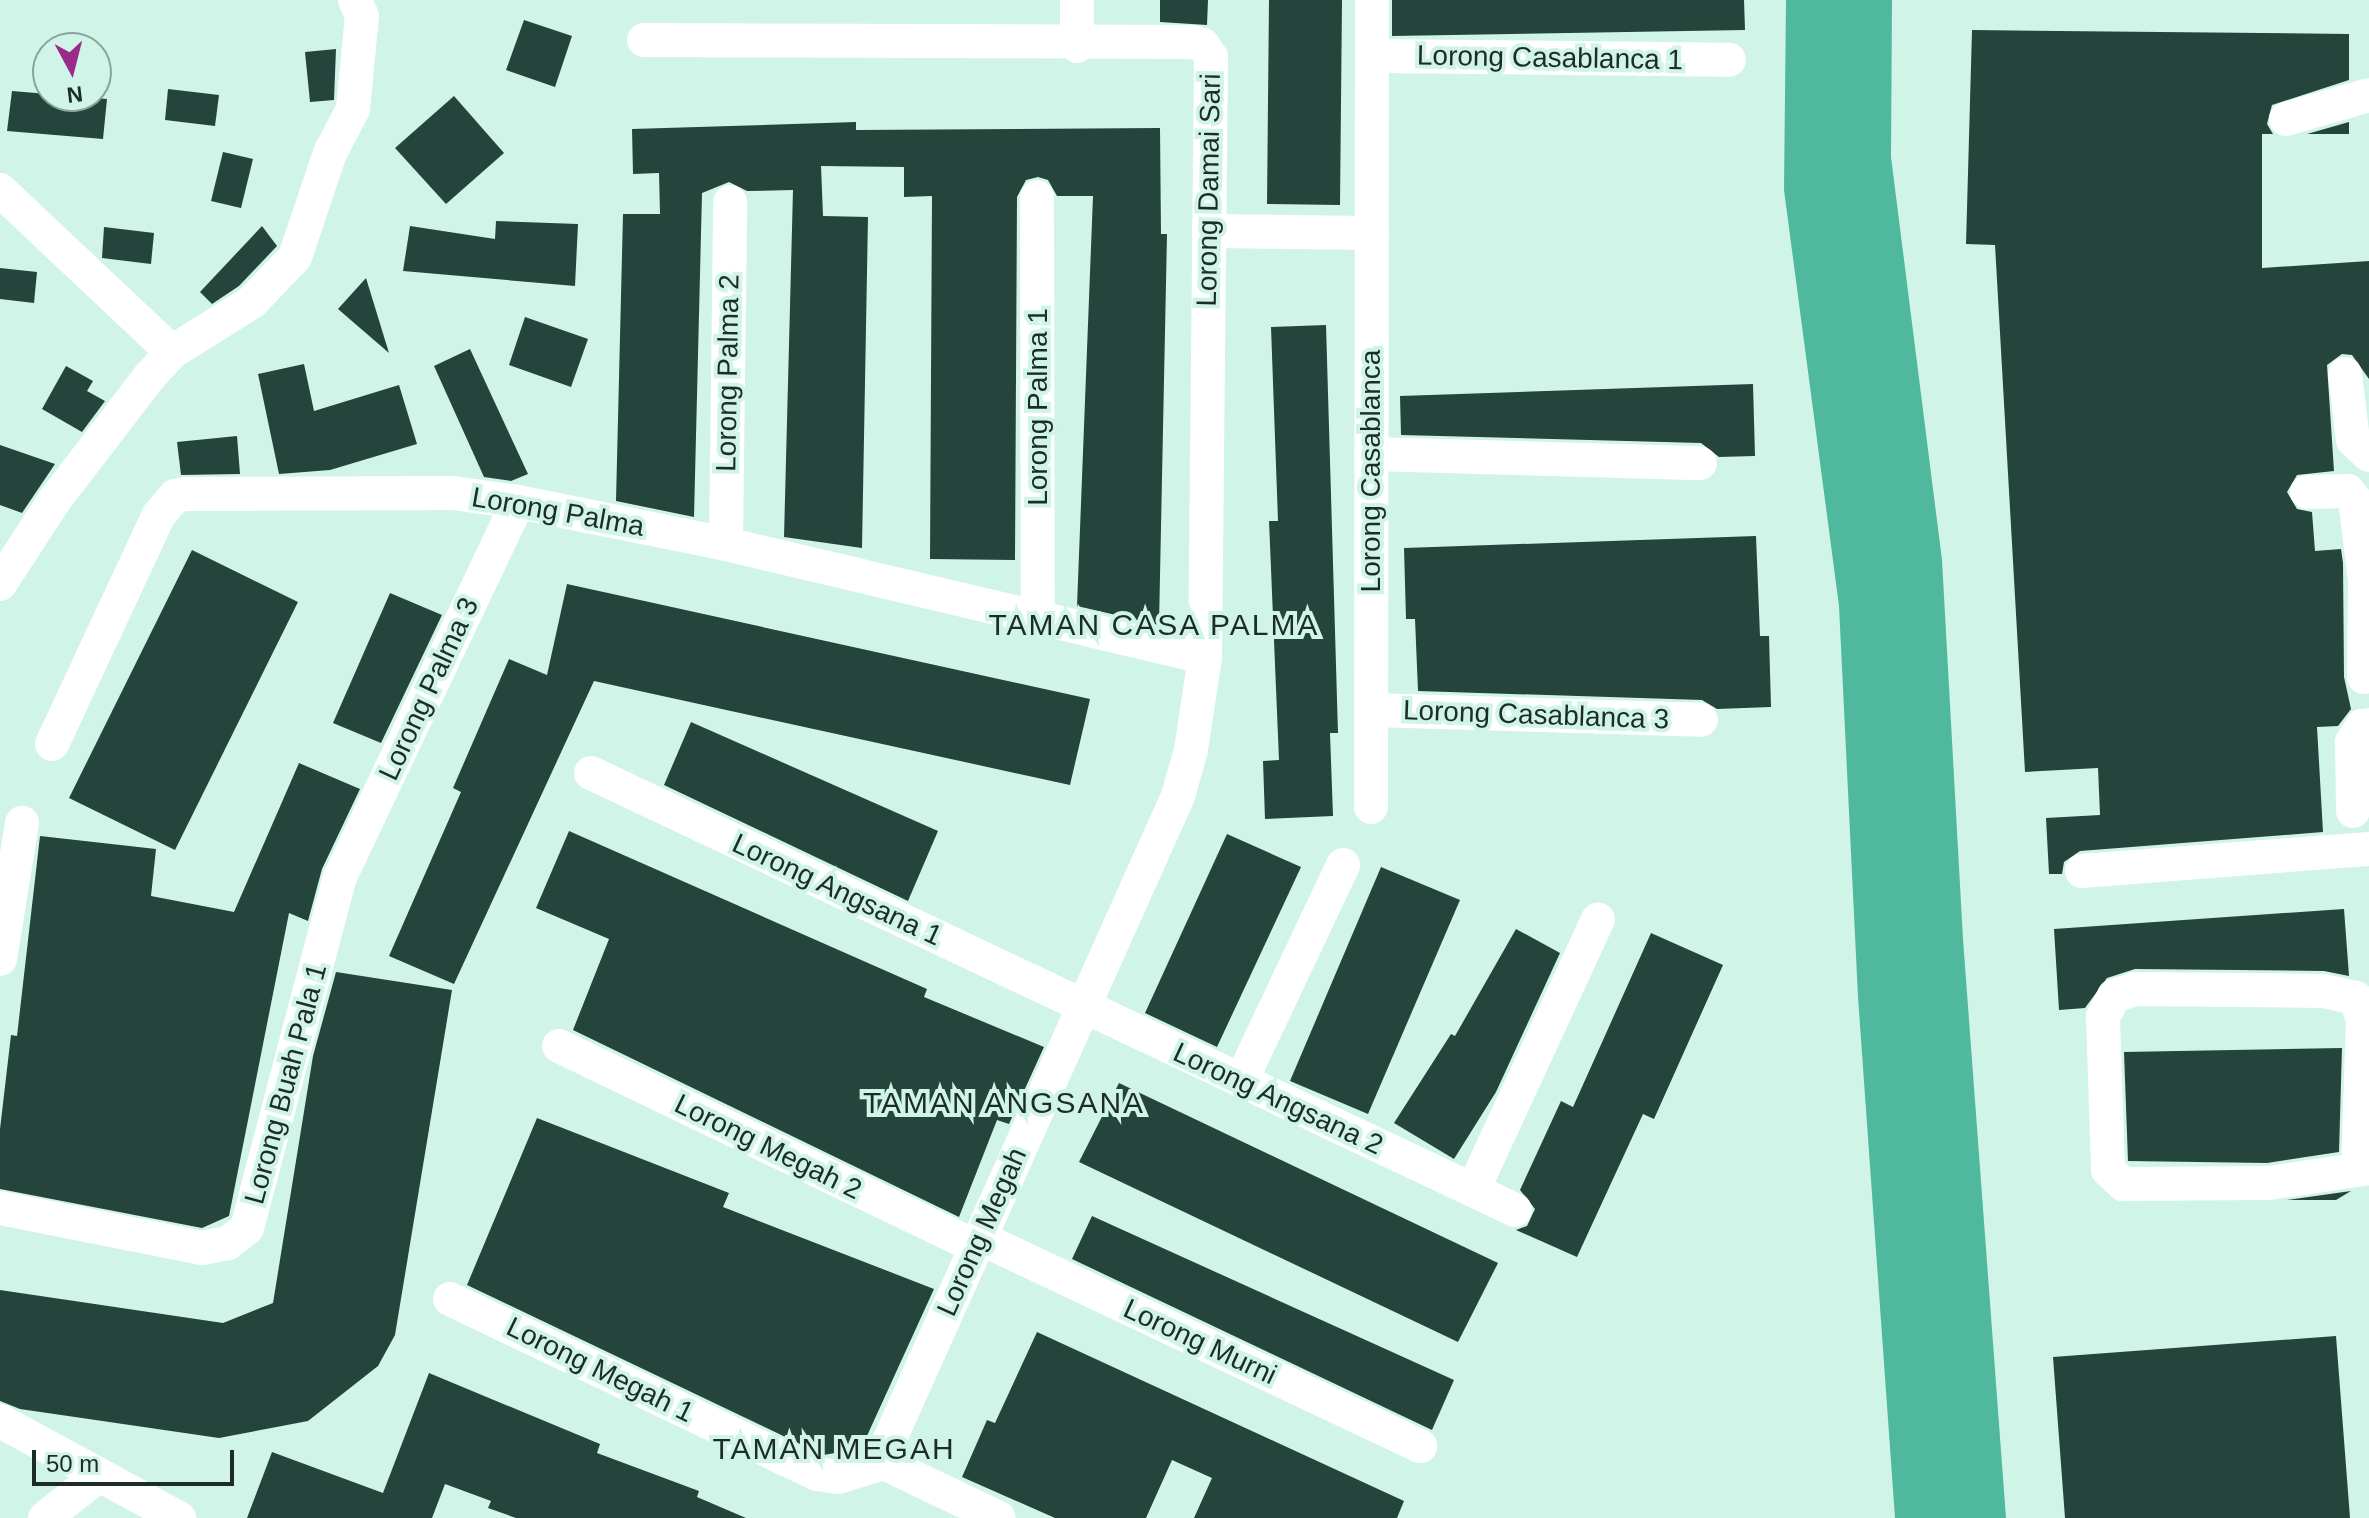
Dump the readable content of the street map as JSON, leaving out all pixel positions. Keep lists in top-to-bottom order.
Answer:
{
  "streets": {
    "street": [
      "Lorong Casablanca 1",
      "Lorong Damai Sari",
      "Lorong Palma 2",
      "Lorong Palma 1",
      "Lorong Casablanca",
      "Lorong Palma",
      "Lorong Palma 3",
      "Lorong Casablanca 3",
      "Lorong Angsana 1",
      "Lorong Buah Pala 1",
      "Lorong Angsana 2",
      "Lorong Megah 2",
      "Lorong Megah",
      "Lorong Murni",
      "Lorong Megah 1"
    ]
  },
  "crossings": [
    ["Lorong Casablanca 1", "Lorong Casablanca"],
    ["Lorong Damai Sari", "Lorong Palma"],
    ["Lorong Damai Sari", "Lorong Megah"],
    ["Lorong Palma 2", "Lorong Palma"],
    ["Lorong Palma 1", "Lorong Palma"],
    ["Lorong Casablanca", "Lorong Casablanca 3"],
    ["Lorong Palma", "Lorong Palma 3"],
    ["Lorong Palma", "Lorong Megah"],
    ["Lorong Palma 3", "Lorong Buah Pala 1"],
    ["Lorong Angsana 1", "Lorong Angsana 2"],
    ["Lorong Angsana 1", "Lorong Megah"],
    ["Lorong Angsana 2", "Lorong Megah"],
    ["Lorong Megah 2", "Lorong Megah"],
    ["Lorong Megah 2", "Lorong Murni"],
    ["Lorong Megah", "Lorong Murni"],
    ["Lorong Megah", "Lorong Megah 1"]
  ],
  "districts": ["TAMAN CASA PALMA", "TAMAN ANGSANA", "TAMAN MEGAH"],
  "scale_bar": "50 m",
  "north": "bottom"
}
